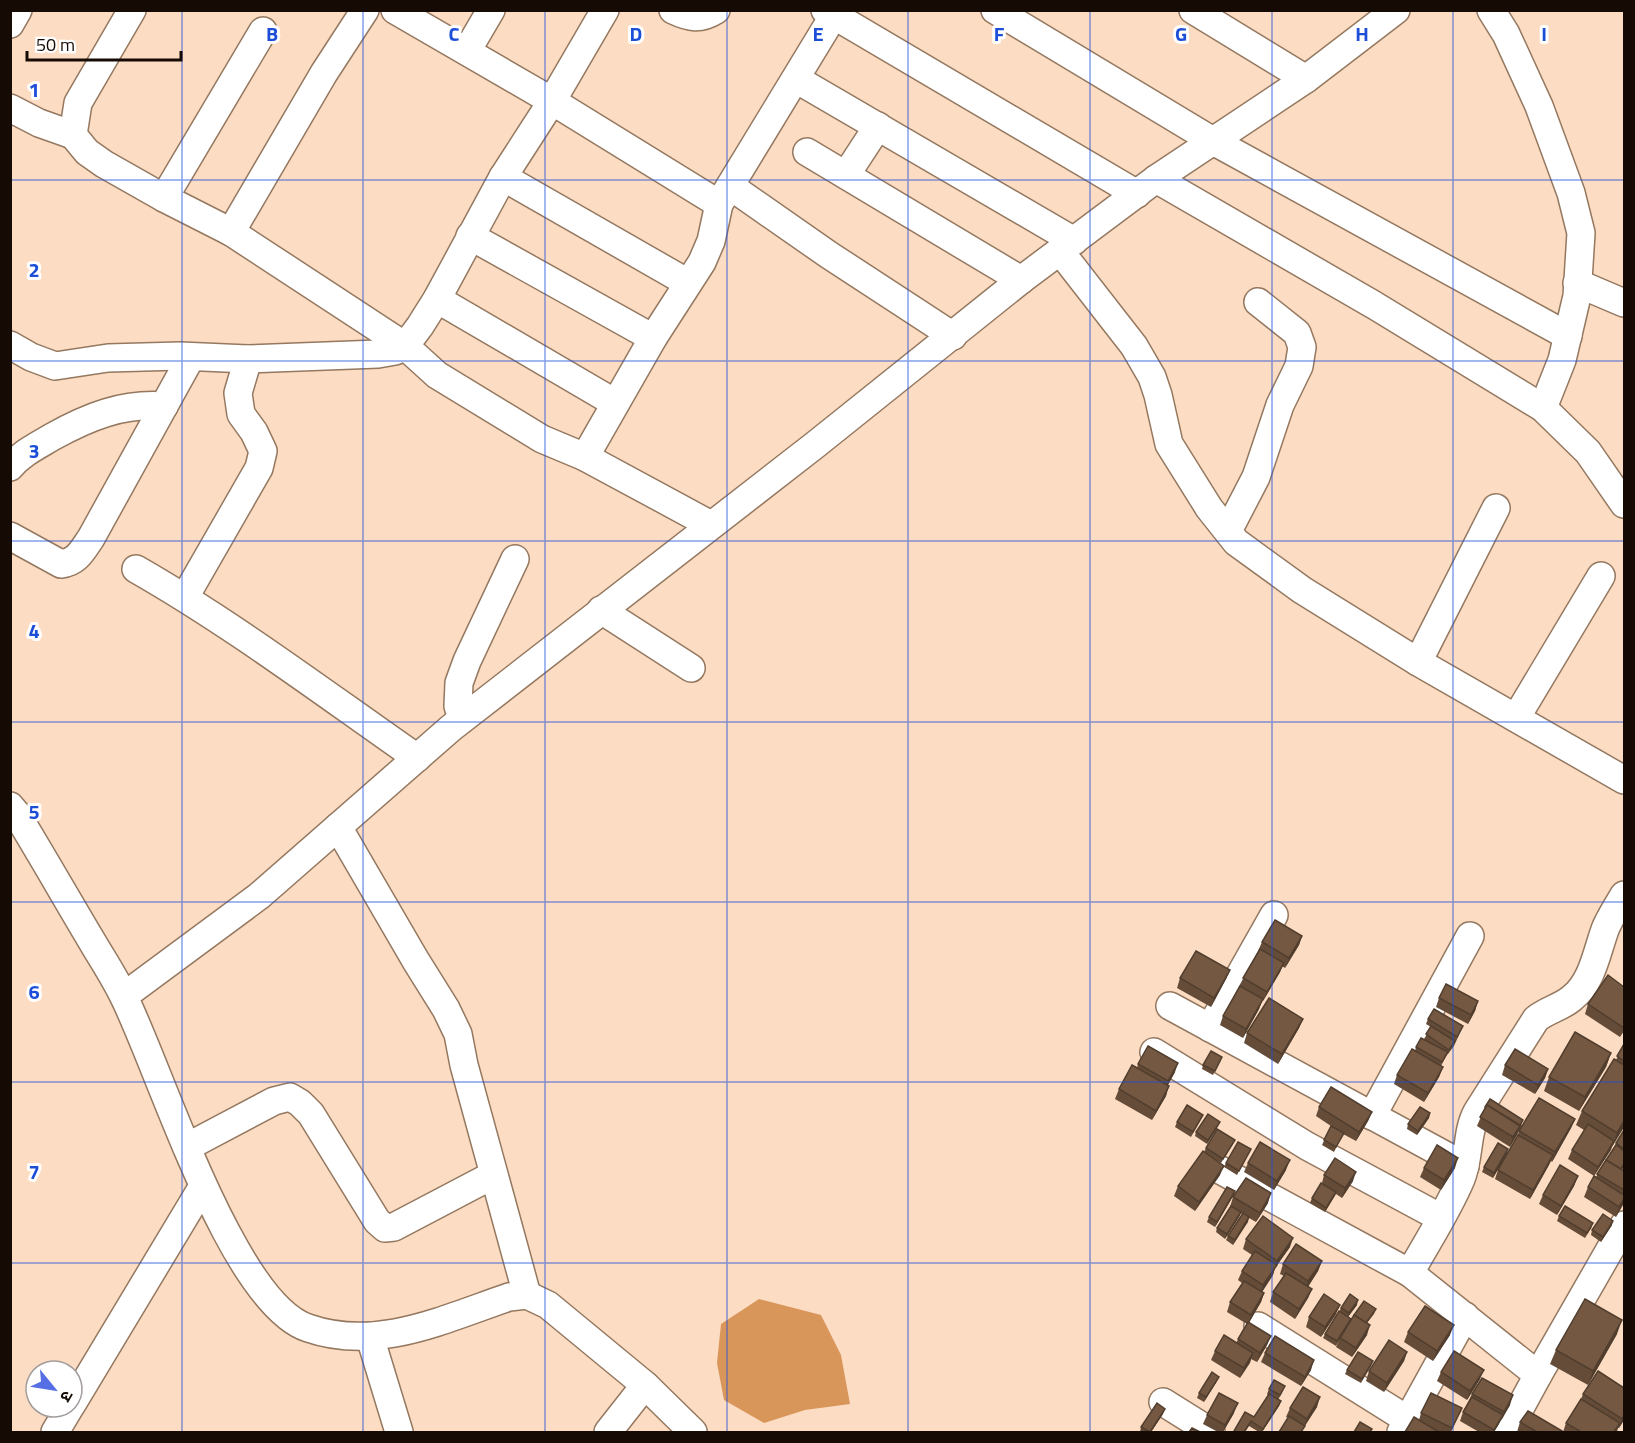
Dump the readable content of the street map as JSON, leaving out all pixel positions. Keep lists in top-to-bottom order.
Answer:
{
  "scale_bar": "50 m",
  "north": "bottom right",
  "grid": {
    "columns": [
      "B",
      "C",
      "D",
      "E",
      "F",
      "G",
      "H",
      "I"
    ],
    "rows": [
      "1",
      "2",
      "3",
      "4",
      "5",
      "6",
      "7"
    ]
  }
}
